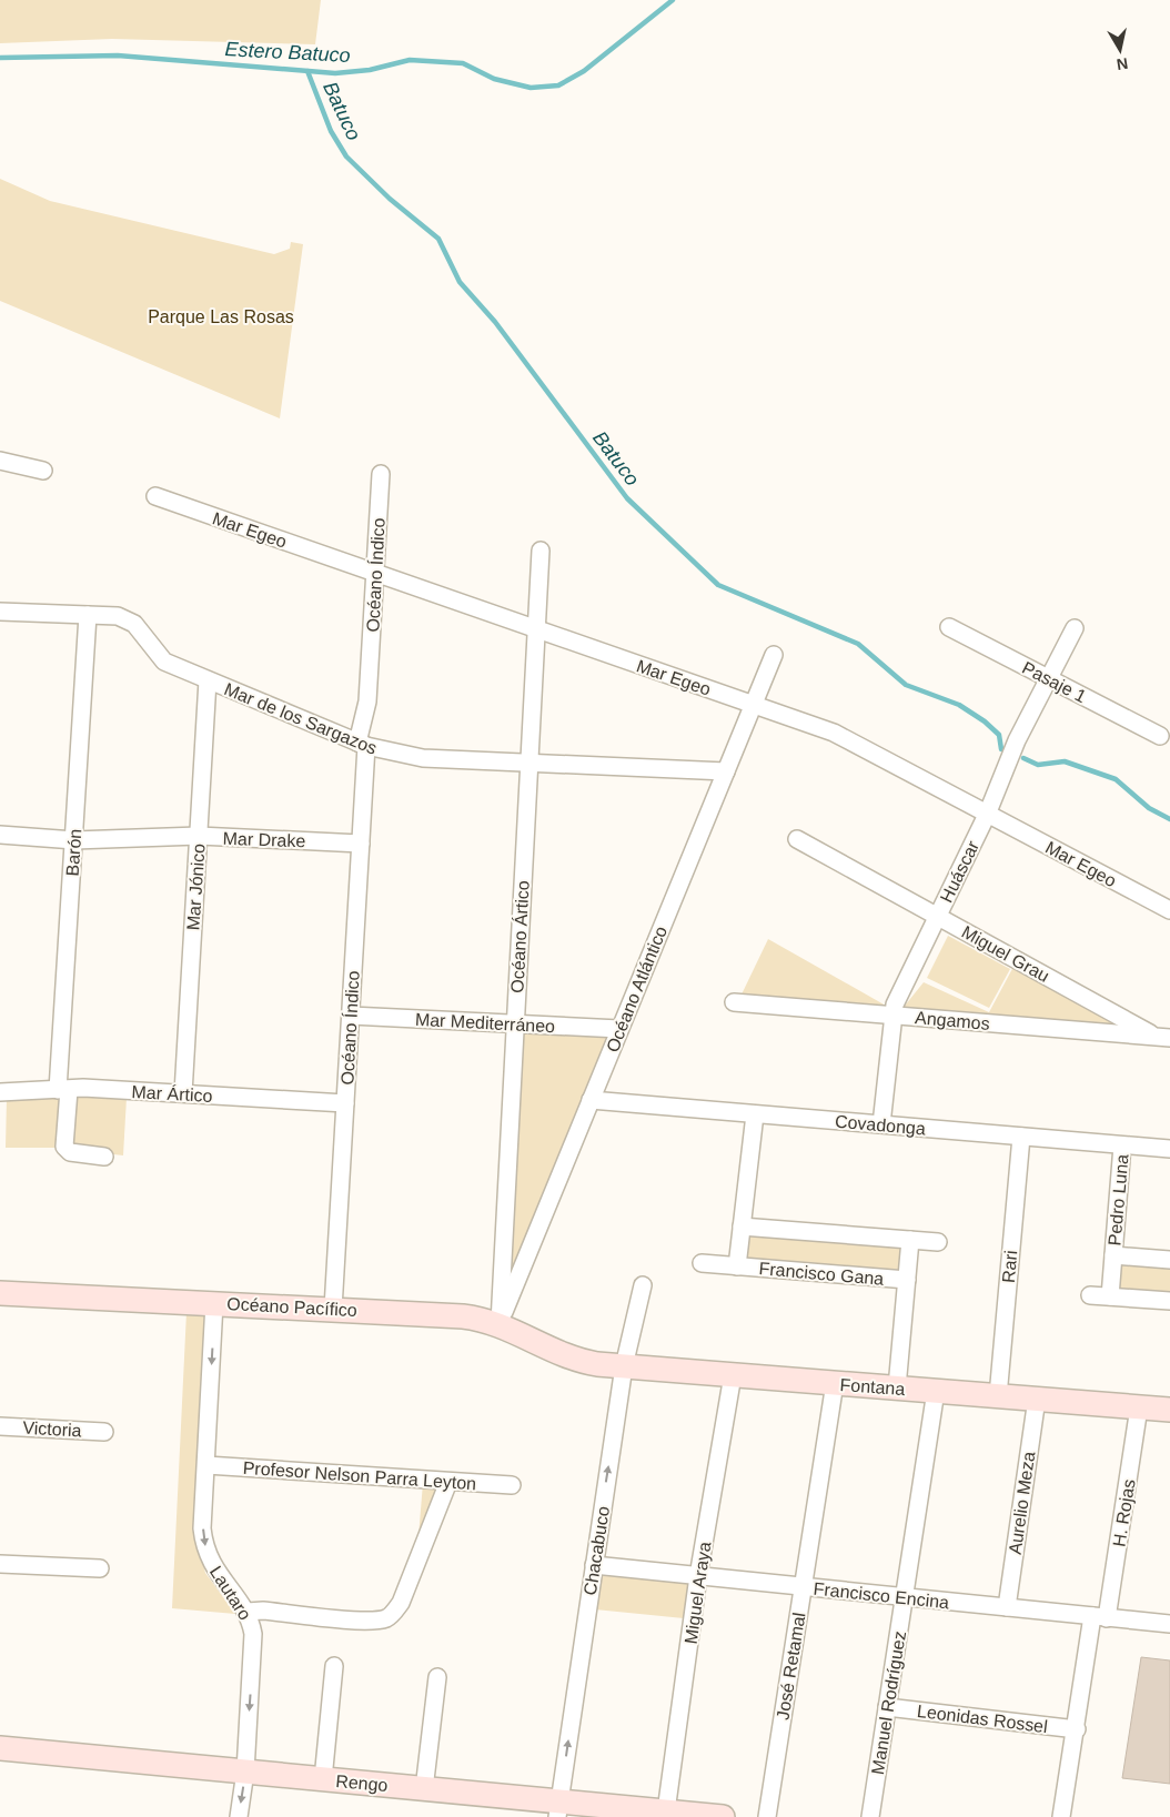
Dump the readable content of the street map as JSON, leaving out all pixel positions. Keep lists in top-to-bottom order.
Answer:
{
  "streets": {
    "street": [
      "Mar Egeo",
      "Océano Índico",
      "Pasaje 1",
      "Mar de los Sargazos",
      "Mar Drake",
      "Barón",
      "Huáscar",
      "Mar Jónico",
      "Océano Ártico",
      "Miguel Grau",
      "Océano Atlántico",
      "Angamos",
      "Mar Mediterráneo",
      "Mar Ártico",
      "Covadonga",
      "Pedro Luna",
      "Rari",
      "Francisco Gana",
      "Océano Pacífico",
      "Fontana",
      "Victoria",
      "Profesor Nelson Parra Leyton",
      "Aurelio Meza",
      "H. Rojas",
      "Chacabuco",
      "Lautaro",
      "Miguel Araya",
      "Francisco Encina",
      "José Retamal",
      "Manuel Rodríguez",
      "Leonidas Rossel",
      "Rengo"
    ]
  },
  "crossings": [
    ["Mar Egeo", "Océano Índico"],
    ["Mar Egeo", "Huáscar"],
    ["Mar Egeo", "Océano Ártico"],
    ["Mar Egeo", "Océano Atlántico"],
    ["Océano Índico", "Mar de los Sargazos"],
    ["Océano Índico", "Mar Drake"],
    ["Océano Índico", "Mar Mediterráneo"],
    ["Océano Índico", "Mar Ártico"],
    ["Océano Índico", "Océano Pacífico"],
    ["Pasaje 1", "Huáscar"],
    ["Mar de los Sargazos", "Barón"],
    ["Mar de los Sargazos", "Mar Jónico"],
    ["Mar de los Sargazos", "Océano Ártico"],
    ["Mar de los Sargazos", "Océano Atlántico"],
    ["Mar Drake", "Barón"],
    ["Mar Drake", "Mar Jónico"],
    ["Barón", "Mar Ártico"],
    ["Huáscar", "Miguel Grau"],
    ["Huáscar", "Angamos"],
    ["Huáscar", "Covadonga"],
    ["Mar Jónico", "Mar Ártico"],
    ["Océano Ártico", "Océano Atlántico"],
    ["Océano Ártico", "Mar Mediterráneo"],
    ["Océano Ártico", "Océano Pacífico"],
    ["Miguel Grau", "Angamos"],
    ["Océano Atlántico", "Mar Mediterráneo"],
    ["Océano Atlántico", "Covadonga"],
    ["Océano Atlántico", "Océano Pacífico"],
    ["Covadonga", "Pedro Luna"],
    ["Covadonga", "Rari"],
    ["Covadonga", "Francisco Gana"],
    ["Rari", "Fontana"],
    ["Francisco Gana", "Fontana"],
    ["Océano Pacífico", "Fontana"],
    ["Océano Pacífico", "Lautaro"],
    ["Fontana", "Aurelio Meza"],
    ["Fontana", "H. Rojas"],
    ["Fontana", "Chacabuco"],
    ["Fontana", "Miguel Araya"],
    ["Fontana", "José Retamal"],
    ["Fontana", "Manuel Rodríguez"],
    ["Profesor Nelson Parra Leyton", "Lautaro"],
    ["Aurelio Meza", "Francisco Encina"],
    ["H. Rojas", "Francisco Encina"],
    ["H. Rojas", "Leonidas Rossel"],
    ["Chacabuco", "Francisco Encina"],
    ["Chacabuco", "Rengo"],
    ["Lautaro", "Rengo"],
    ["Miguel Araya", "Francisco Encina"],
    ["Miguel Araya", "Rengo"],
    ["Francisco Encina", "José Retamal"],
    ["Francisco Encina", "Manuel Rodríguez"],
    ["Manuel Rodríguez", "Leonidas Rossel"]
  ],
  "one_way": ["Chacabuco", "Lautaro"],
  "water": ["Estero Batuco", "Batuco"],
  "parks": ["Parque Las Rosas"],
  "north": "bottom"
}
